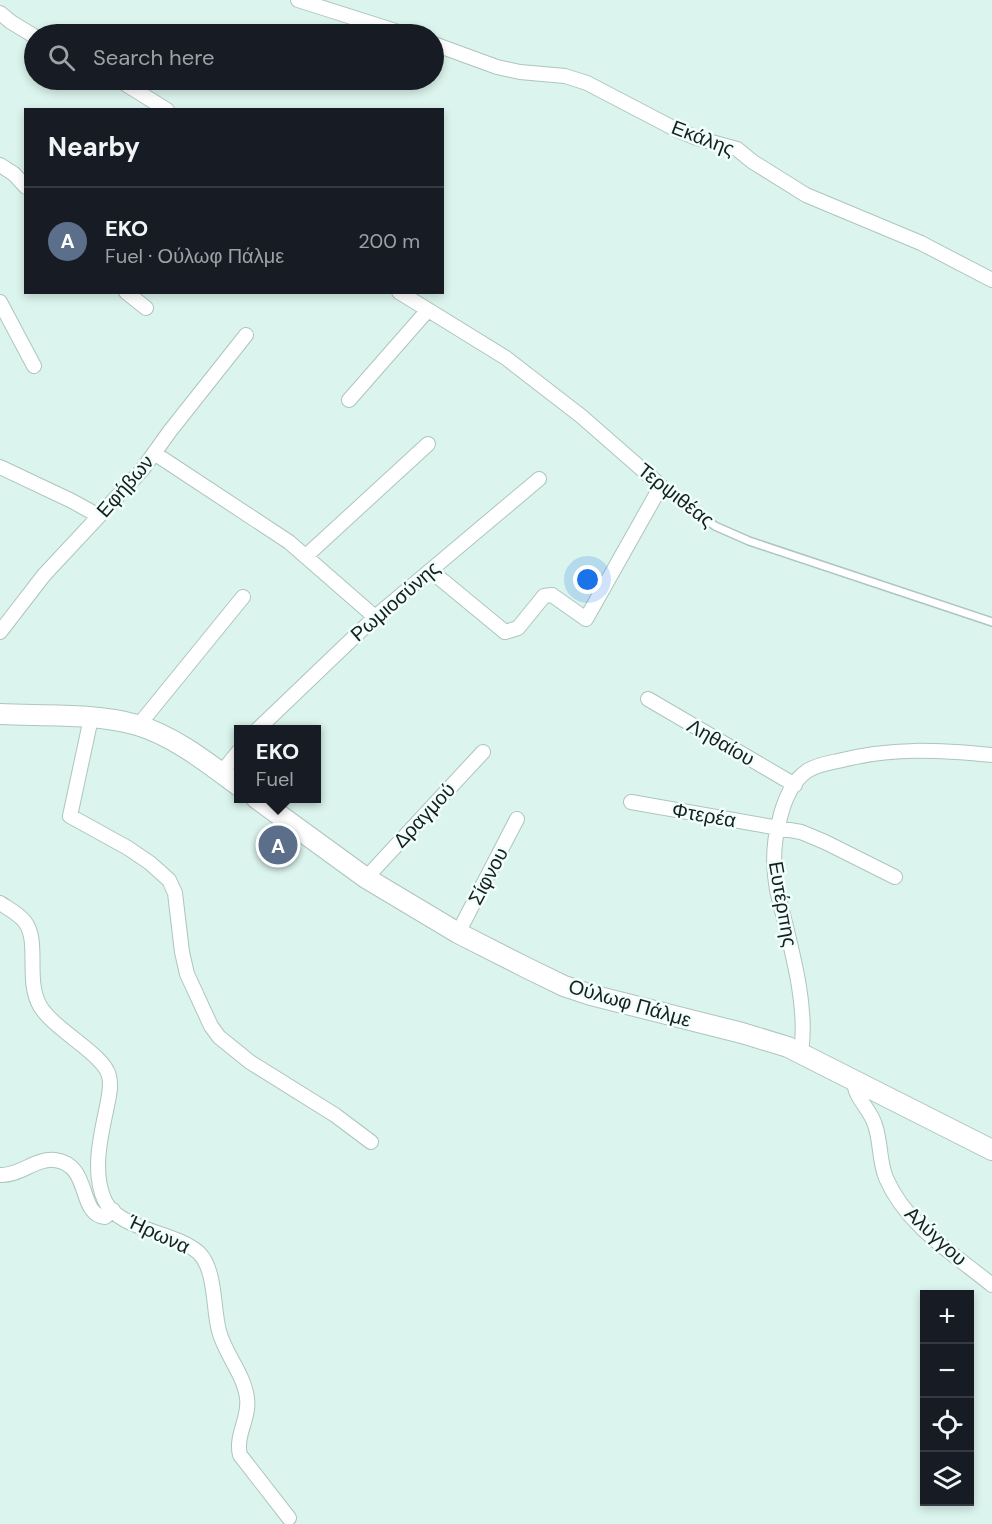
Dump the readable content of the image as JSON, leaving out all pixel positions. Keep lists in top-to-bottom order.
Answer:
{
  "streets": {
    "street": [
      "Εκάλης",
      "Εφήβων",
      "Τερψιθέας",
      "Ρωμιοσύνης",
      "Ληθαίου",
      "Δραγμού",
      "Φτερέα",
      "Σίφνου",
      "Ευτέρπης",
      "Ούλωφ Πάλμε",
      "Ήρωνα",
      "Αλύγγου"
    ]
  },
  "crossings": [
    ["Ληθαίου", "Ευτέρπης"],
    ["Δραγμού", "Ούλωφ Πάλμε"],
    ["Φτερέα", "Ευτέρπης"],
    ["Σίφνου", "Ούλωφ Πάλμε"],
    ["Ευτέρπης", "Ούλωφ Πάλμε"],
    ["Ούλωφ Πάλμε", "Αλύγγου"]
  ],
  "page": {
    "search": "Search here",
    "heading": "Nearby",
    "list": [
      {
        "mark": "A",
        "name": "EKO",
        "note": "Fuel · Ούλωφ Πάλμε",
        "value": "200 m"
      }
    ],
    "popup": ["EKO", "Fuel"],
    "pins": "A",
    "map_buttons": ["+", "−"]
  }
}
